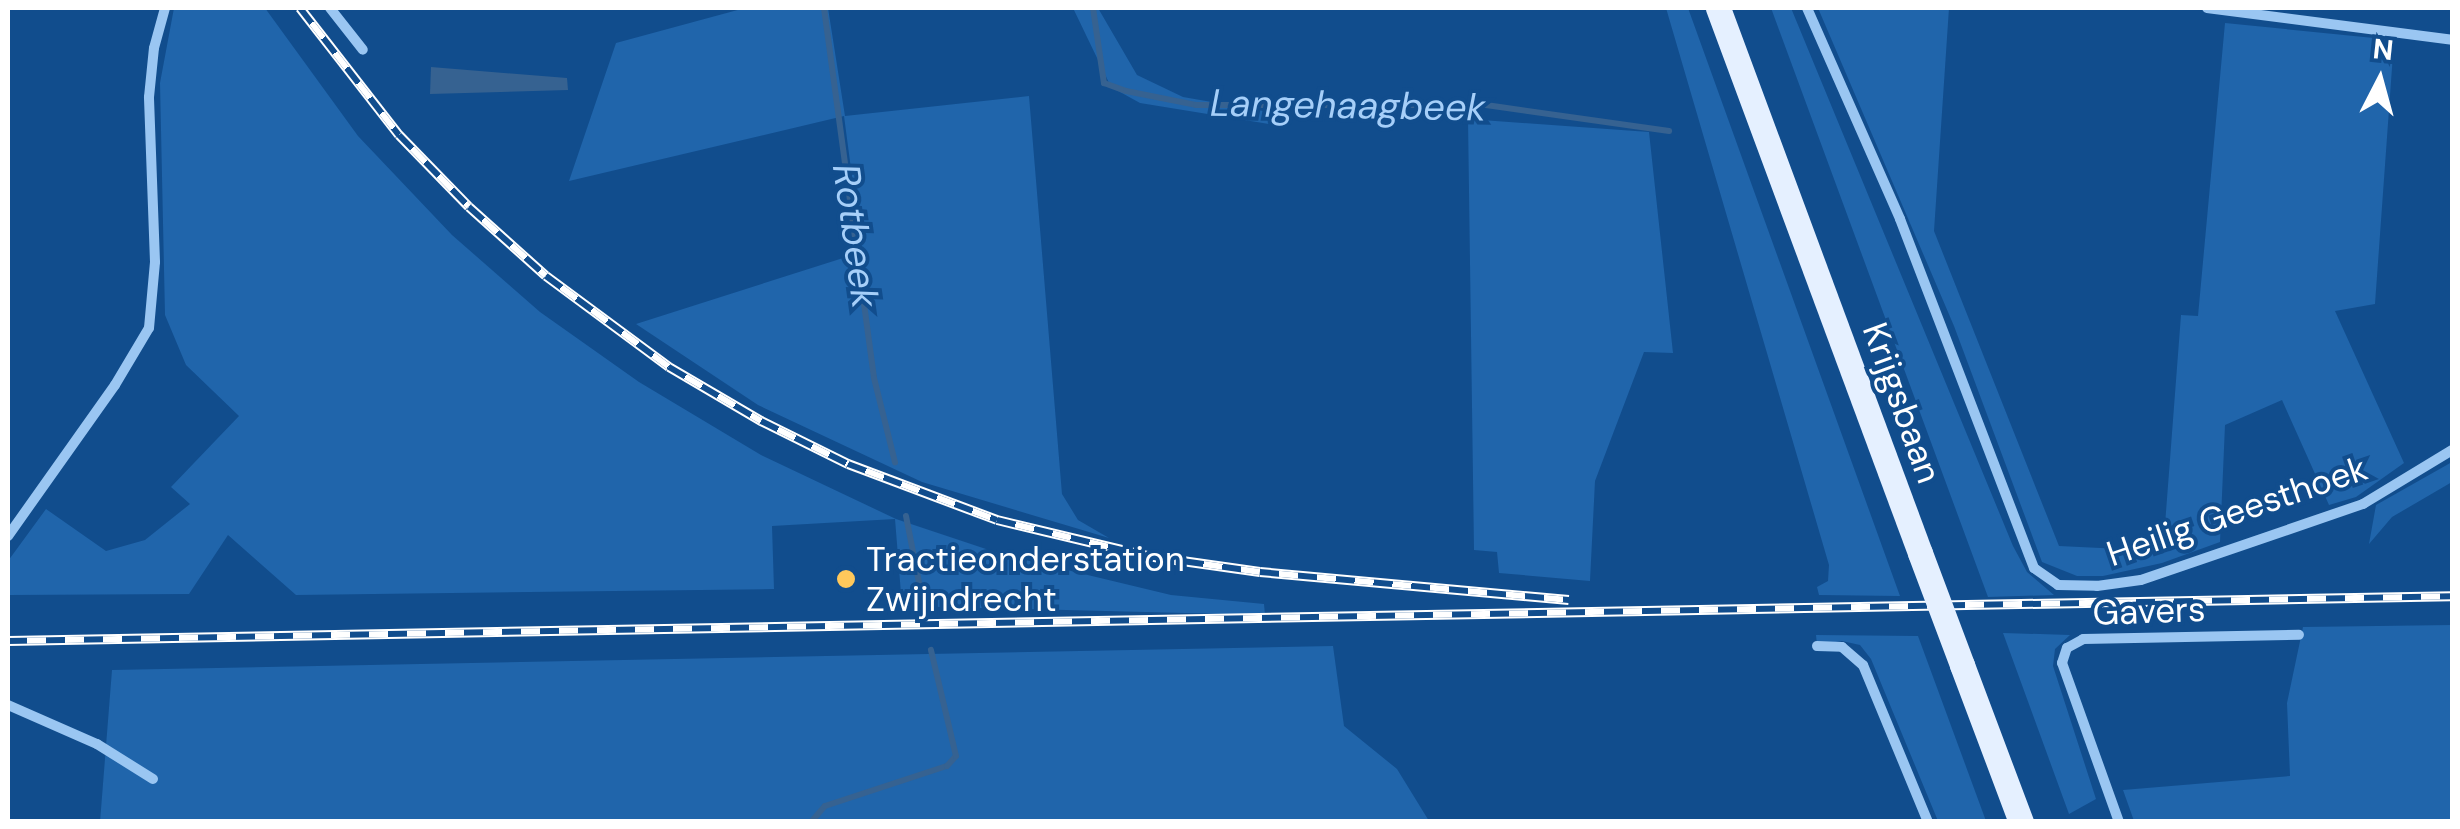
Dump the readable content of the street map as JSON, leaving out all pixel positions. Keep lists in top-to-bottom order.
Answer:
{
  "streets": {
    "main road": ["Krijgsbaan"],
    "street": ["Heilig Geesthoek", "Gavers"]
  },
  "water": ["Langehaagbeek", "Rotbeek"],
  "places": ["Tractieonderstation Zwijndrecht"],
  "north": "top"
}
